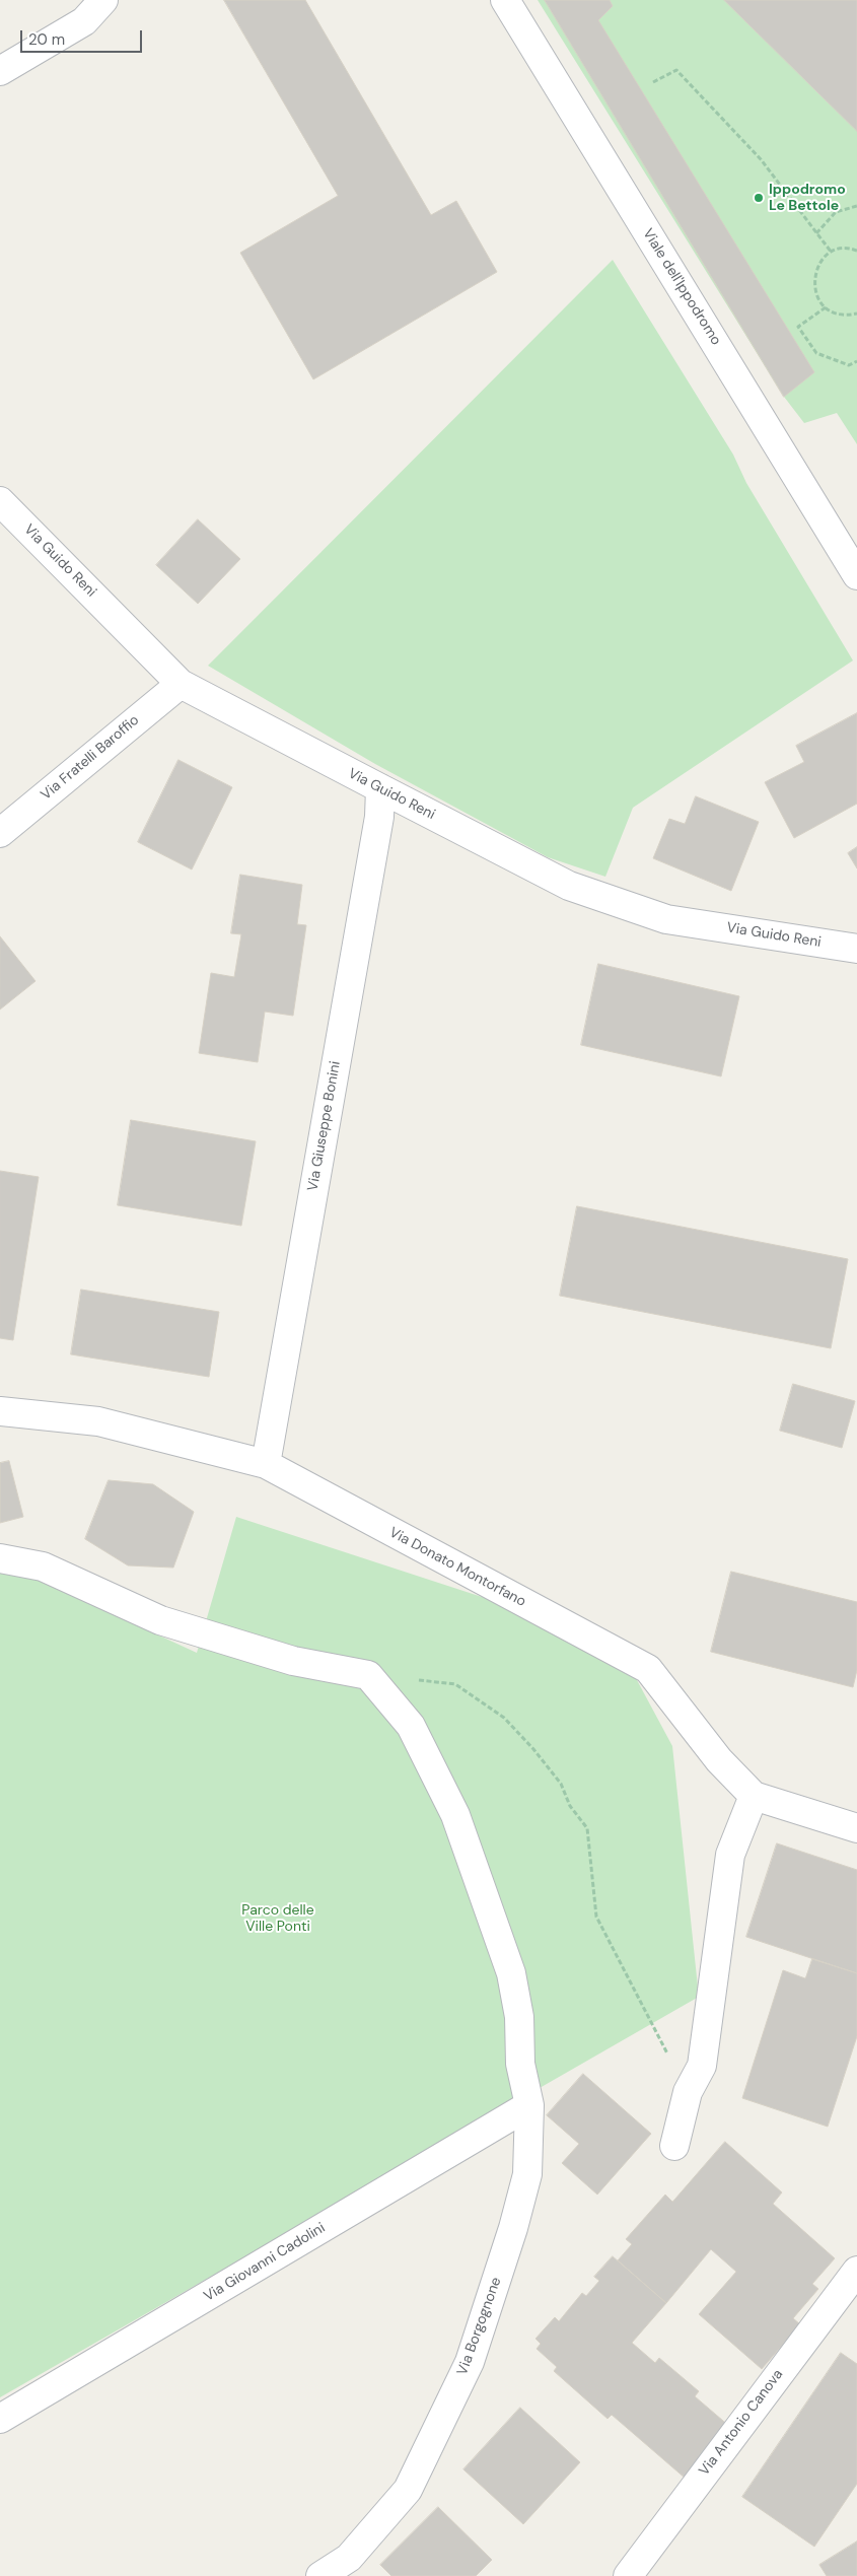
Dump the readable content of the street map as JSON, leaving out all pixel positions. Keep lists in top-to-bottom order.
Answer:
{
  "streets": {
    "street": [
      "Viale dell'Ippodromo",
      "Via Guido Reni",
      "Via Fratelli Baroffio",
      "Via Giuseppe Bonini",
      "Via Donato Montorfano",
      "Via Giovanni Cadolini",
      "Via Borgognone",
      "Via Antonio Canova"
    ]
  },
  "crossings": [
    ["Via Guido Reni", "Via Fratelli Baroffio"],
    ["Via Guido Reni", "Via Giuseppe Bonini"],
    ["Via Giuseppe Bonini", "Via Donato Montorfano"],
    ["Via Giovanni Cadolini", "Via Borgognone"]
  ],
  "parks": ["Parco delle Ville Ponti"],
  "places": ["Ippodromo Le Bettole"],
  "scale_bar": "20 m"
}
